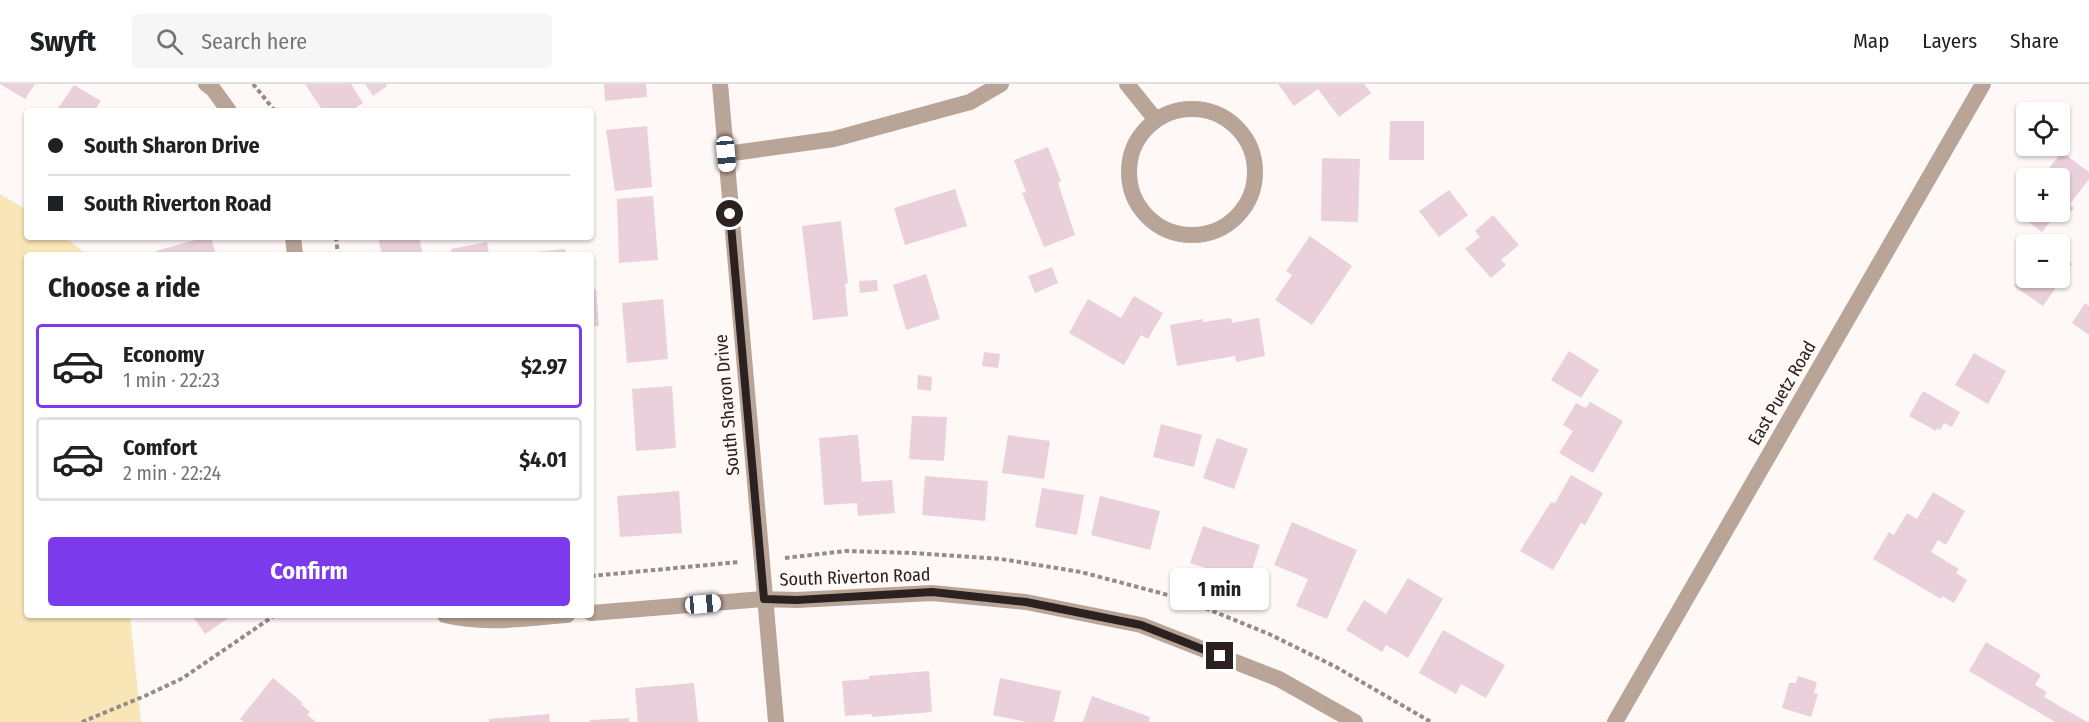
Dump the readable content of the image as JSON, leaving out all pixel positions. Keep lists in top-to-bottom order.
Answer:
{
  "streets": {
    "street": ["East Puetz Road", "South Sharon Drive", "South Riverton Road"]
  },
  "crossings": [
    ["South Sharon Drive", "South Riverton Road"]
  ],
  "page": {
    "header": "Swyft",
    "search": "Search here",
    "nav": ["Map", "Layers", "Share"],
    "map_buttons": ["+", "−"],
    "banner": ["South Sharon Drive", "South Riverton Road"],
    "heading": "Choose a ride",
    "list": [
      {
        "name": "Economy",
        "note": "1 min · 22:23",
        "value": "$2.97"
      },
      {
        "name": "Comfort",
        "note": "2 min · 22:24",
        "value": "$4.01"
      }
    ],
    "buttons": "Confirm",
    "bubble": "1 min"
  }
}
